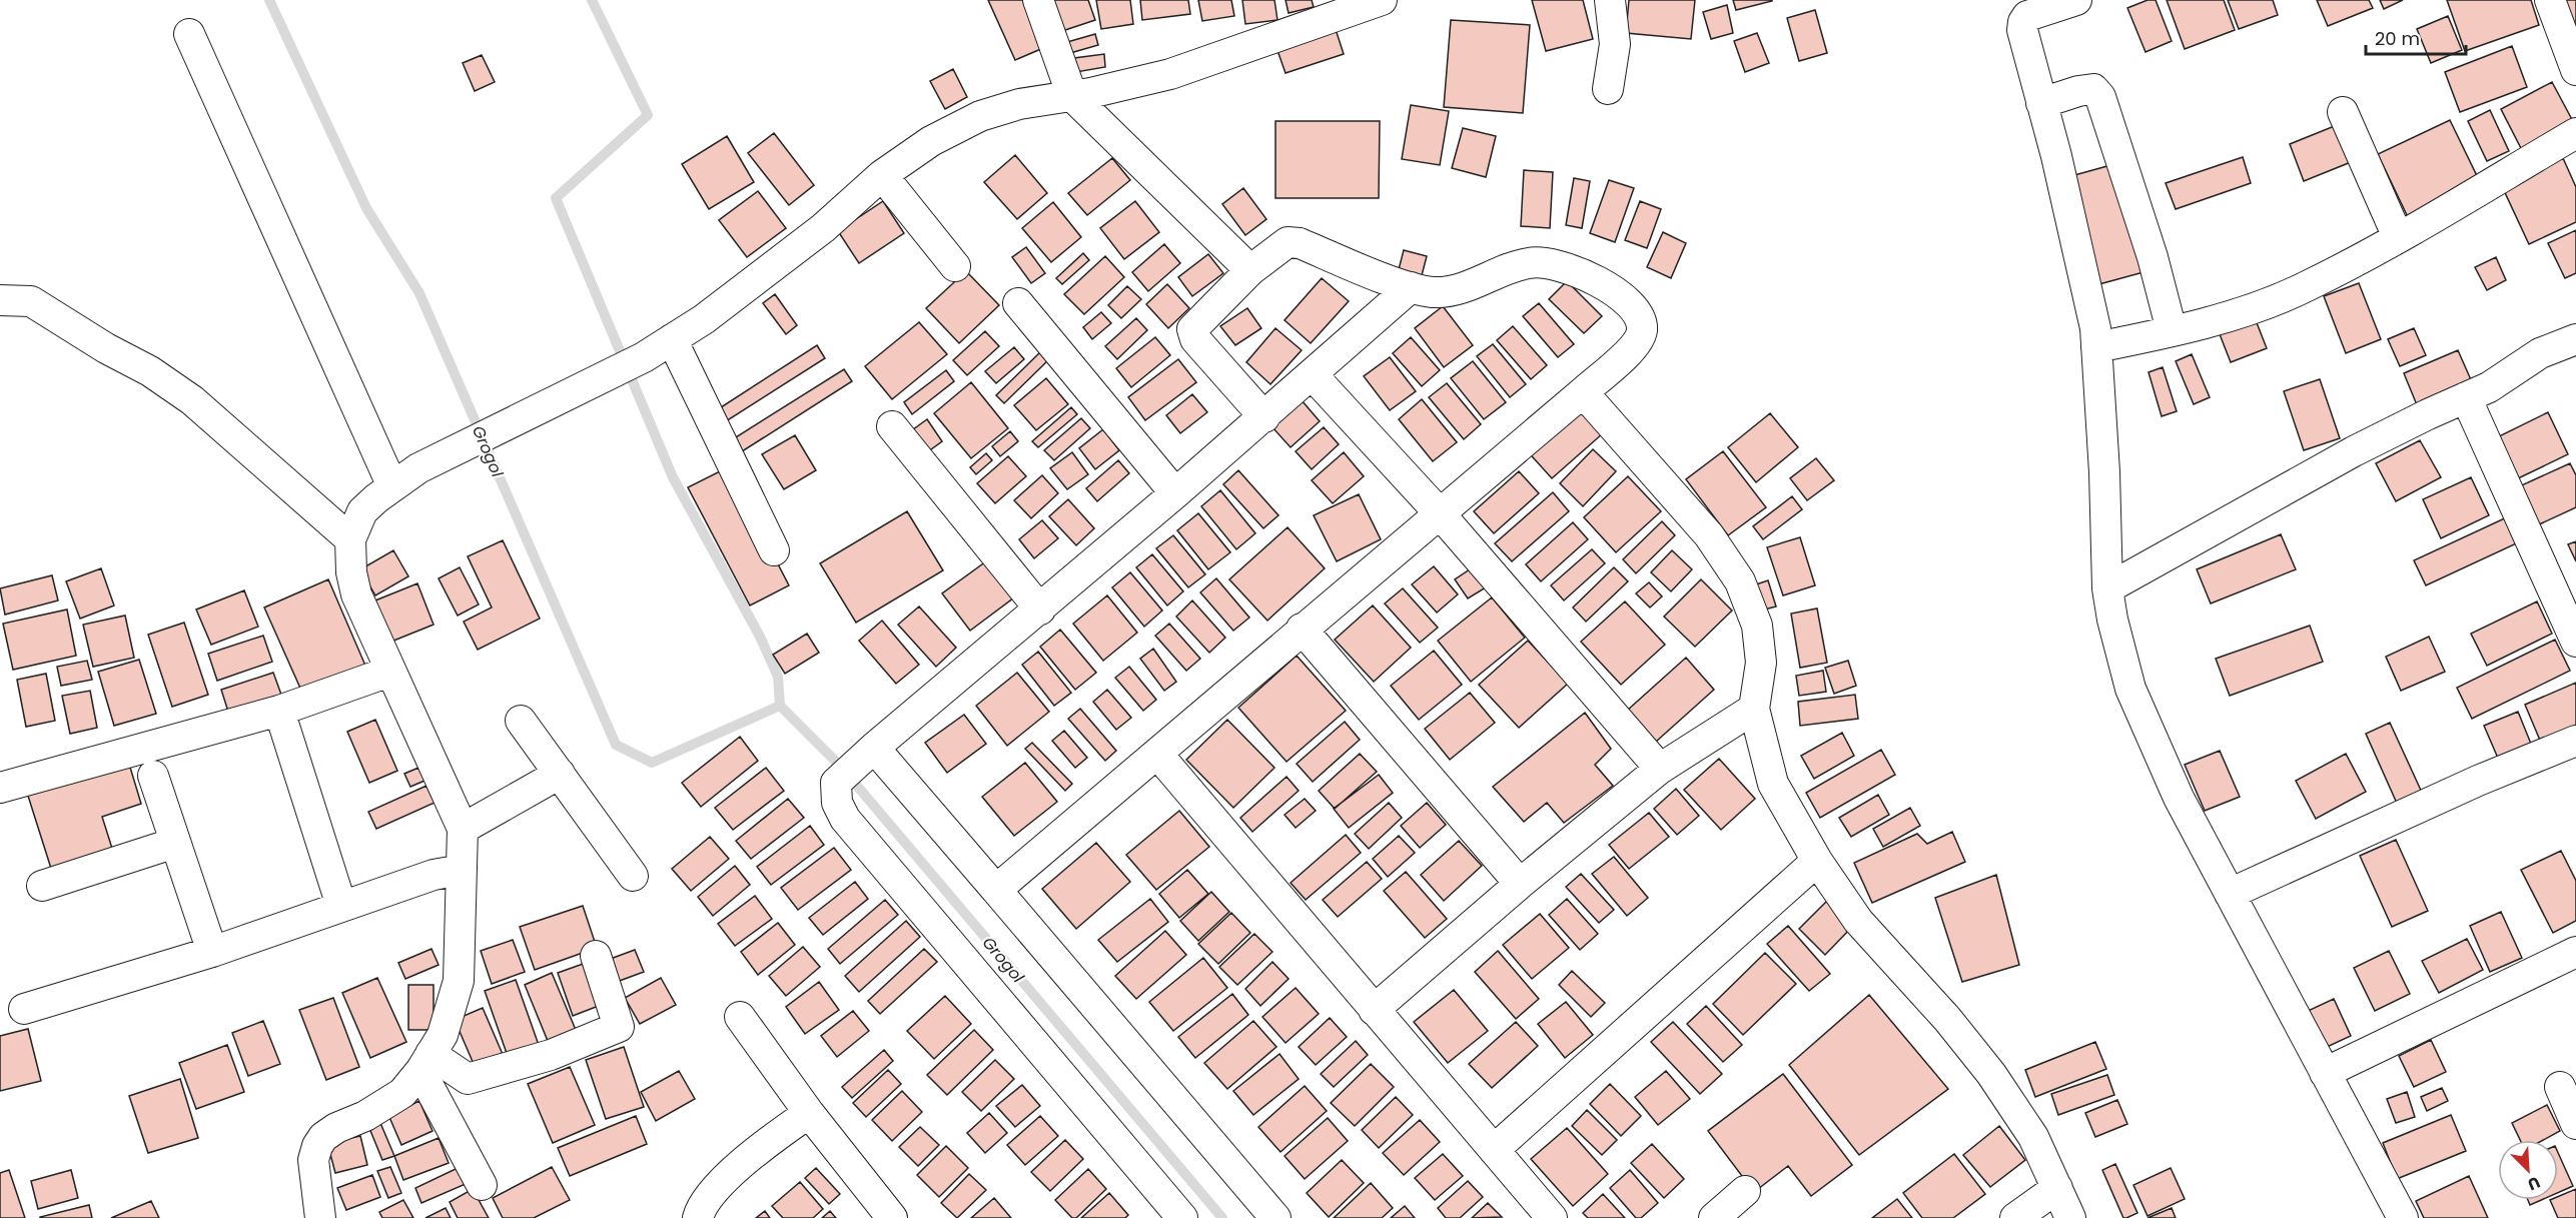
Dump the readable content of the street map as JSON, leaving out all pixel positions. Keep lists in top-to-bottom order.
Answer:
{
  "water": ["Grogol"],
  "scale_bar": "20 m",
  "north": "bottom right"
}
